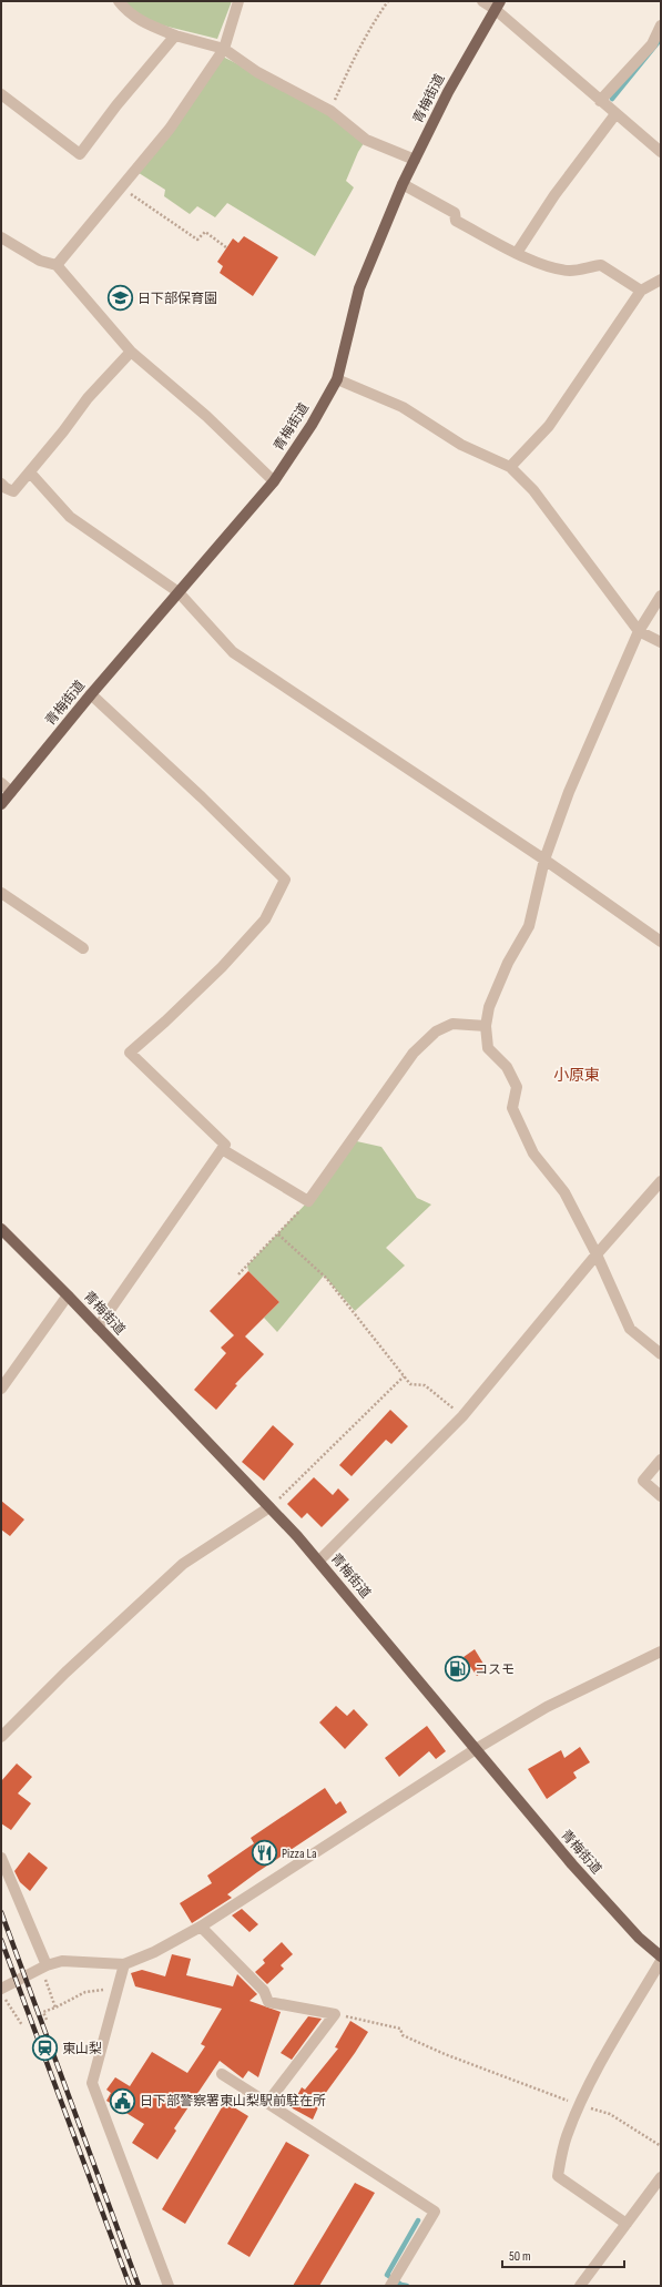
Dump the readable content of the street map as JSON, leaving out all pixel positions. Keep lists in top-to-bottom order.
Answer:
{
  "streets": {
    "main road": ["青梅街道"]
  },
  "districts": ["小原東"],
  "places": {
    "school or university": ["日下部保育園"],
    "fuel station": ["コスモ"],
    "restaurant": ["Pizza La"],
    "station": ["東山梨"],
    "public building": ["日下部警察署東山梨駅前駐在所"]
  },
  "scale_bar": "50 m"
}
